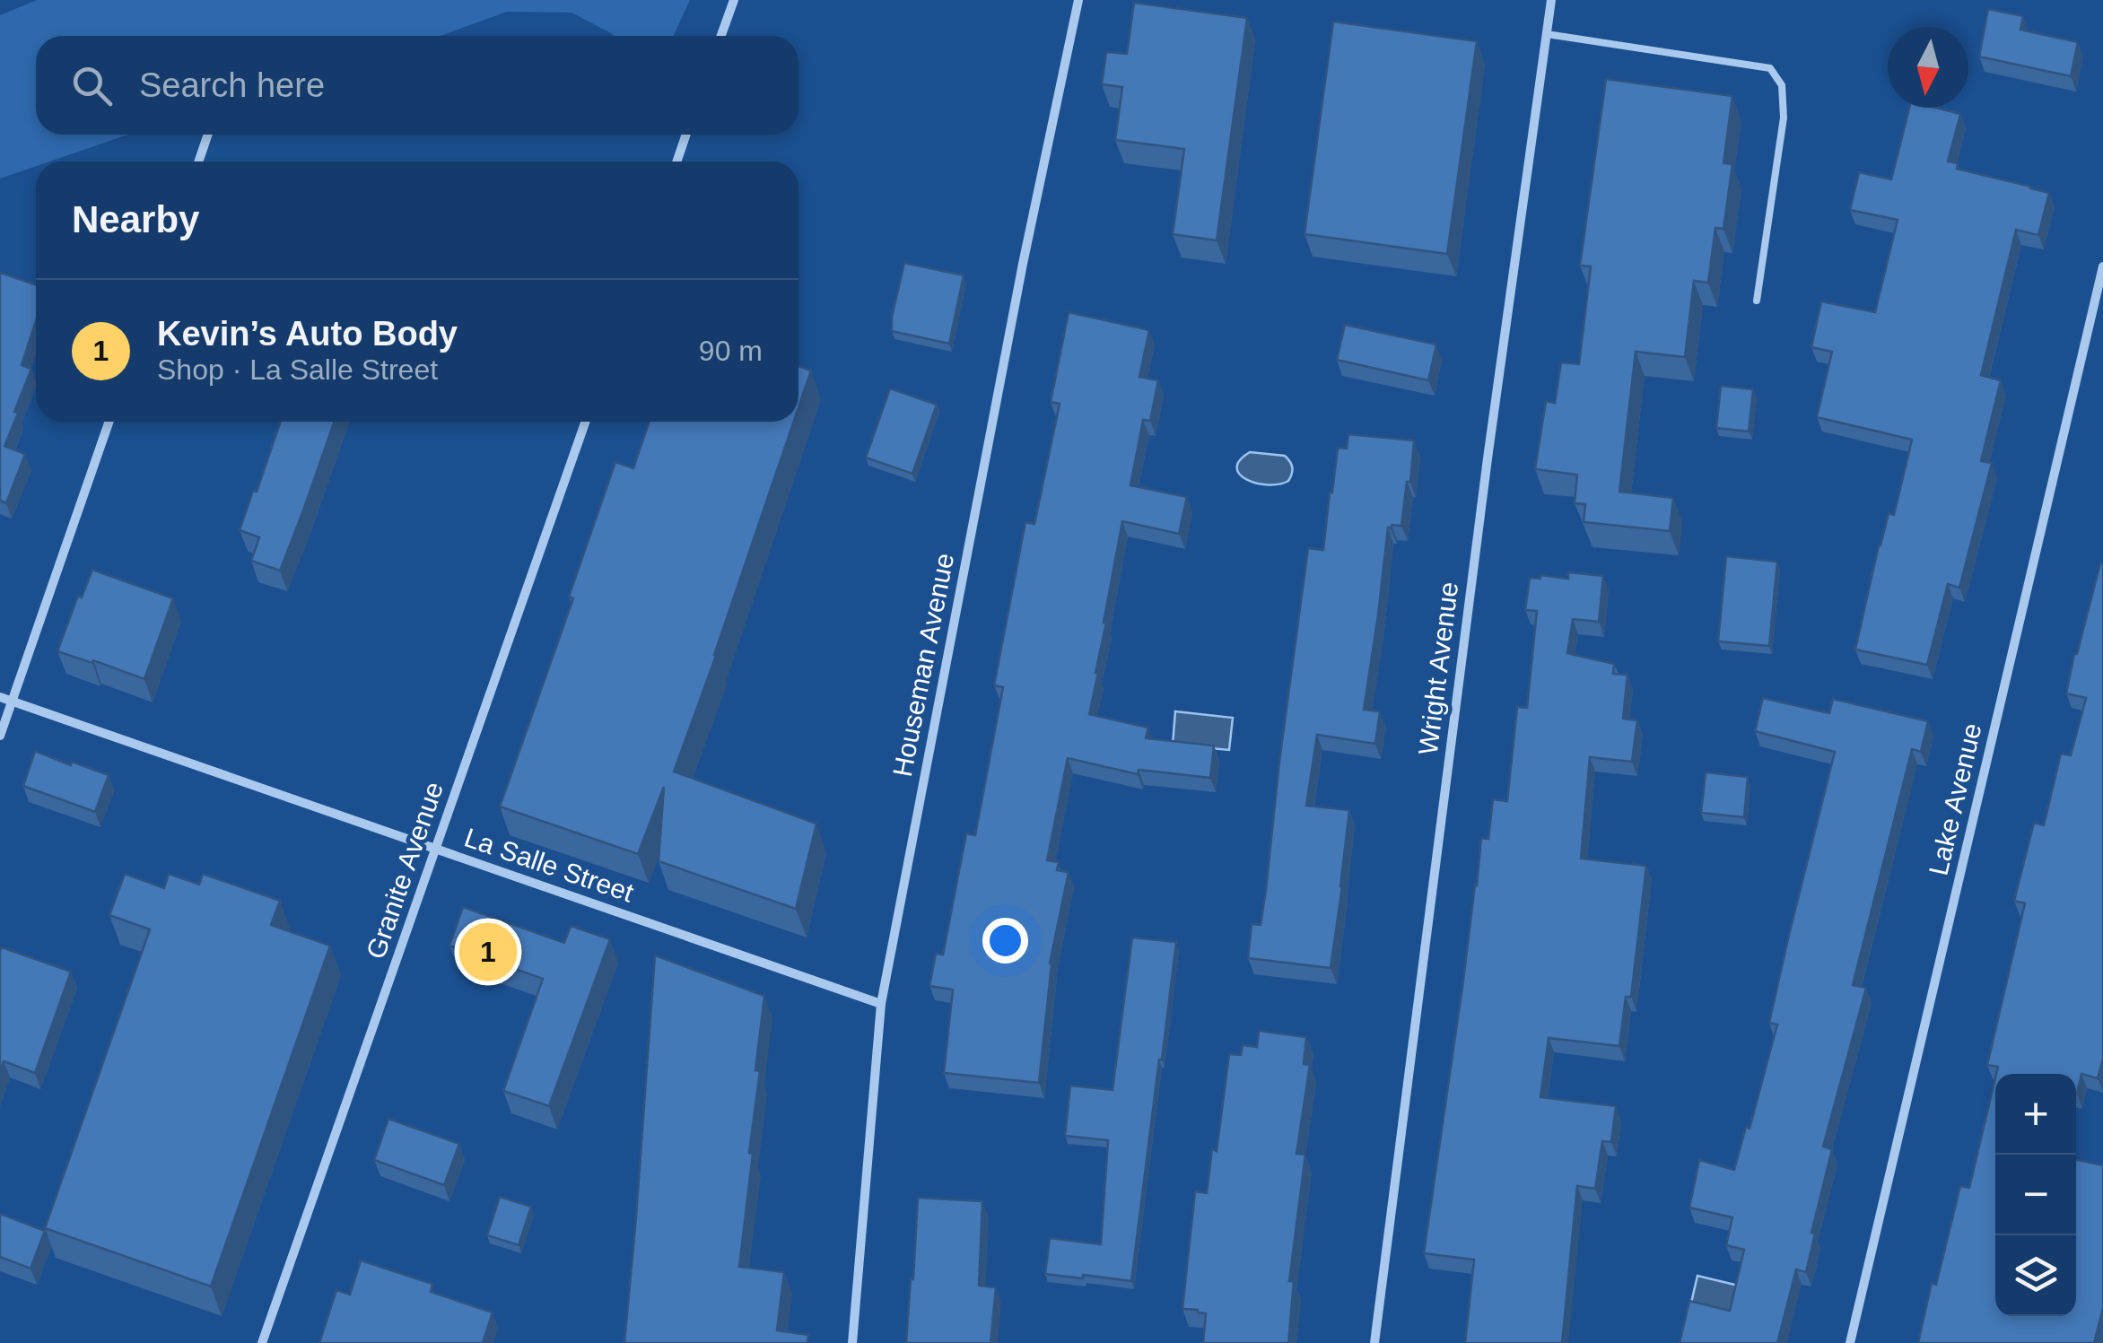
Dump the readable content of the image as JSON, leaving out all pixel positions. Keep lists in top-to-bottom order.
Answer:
{
  "streets": {
    "street": [
      "Houseman Avenue",
      "Wright Avenue",
      "Lake Avenue",
      "La Salle Street",
      "Granite Avenue"
    ]
  },
  "crossings": [
    ["Houseman Avenue", "La Salle Street"],
    ["La Salle Street", "Granite Avenue"]
  ],
  "north": "bottom",
  "page": {
    "search": "Search here",
    "heading": "Nearby",
    "list": [
      {
        "mark": "1",
        "name": "Kevin’s Auto Body",
        "note": "Shop · La Salle Street",
        "value": "90 m"
      }
    ],
    "pins": "1",
    "map_buttons": ["+", "−"]
  }
}
